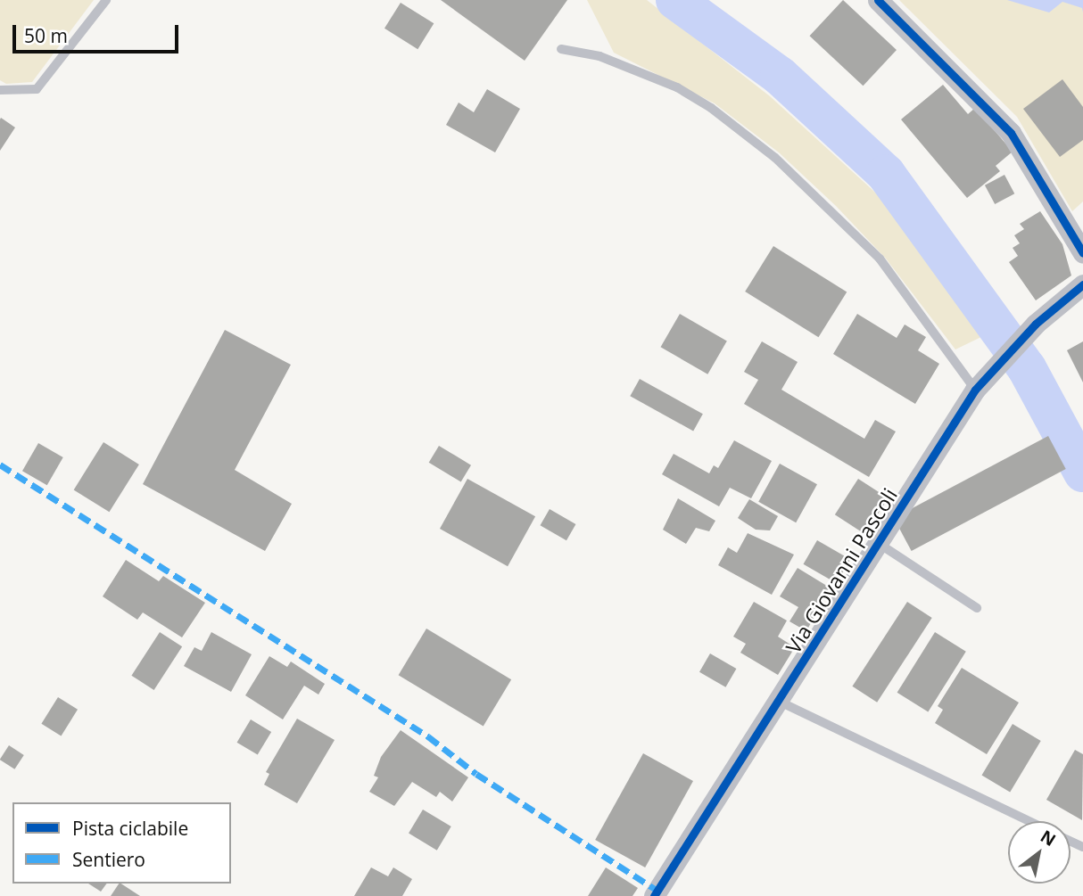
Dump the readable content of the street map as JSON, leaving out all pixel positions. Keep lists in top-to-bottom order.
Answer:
{
  "streets": {
    "street": ["Via Giovanni Pascoli"]
  },
  "legend": ["Pista ciclabile", "Sentiero"],
  "scale_bar": "50 m",
  "north": "top right"
}
